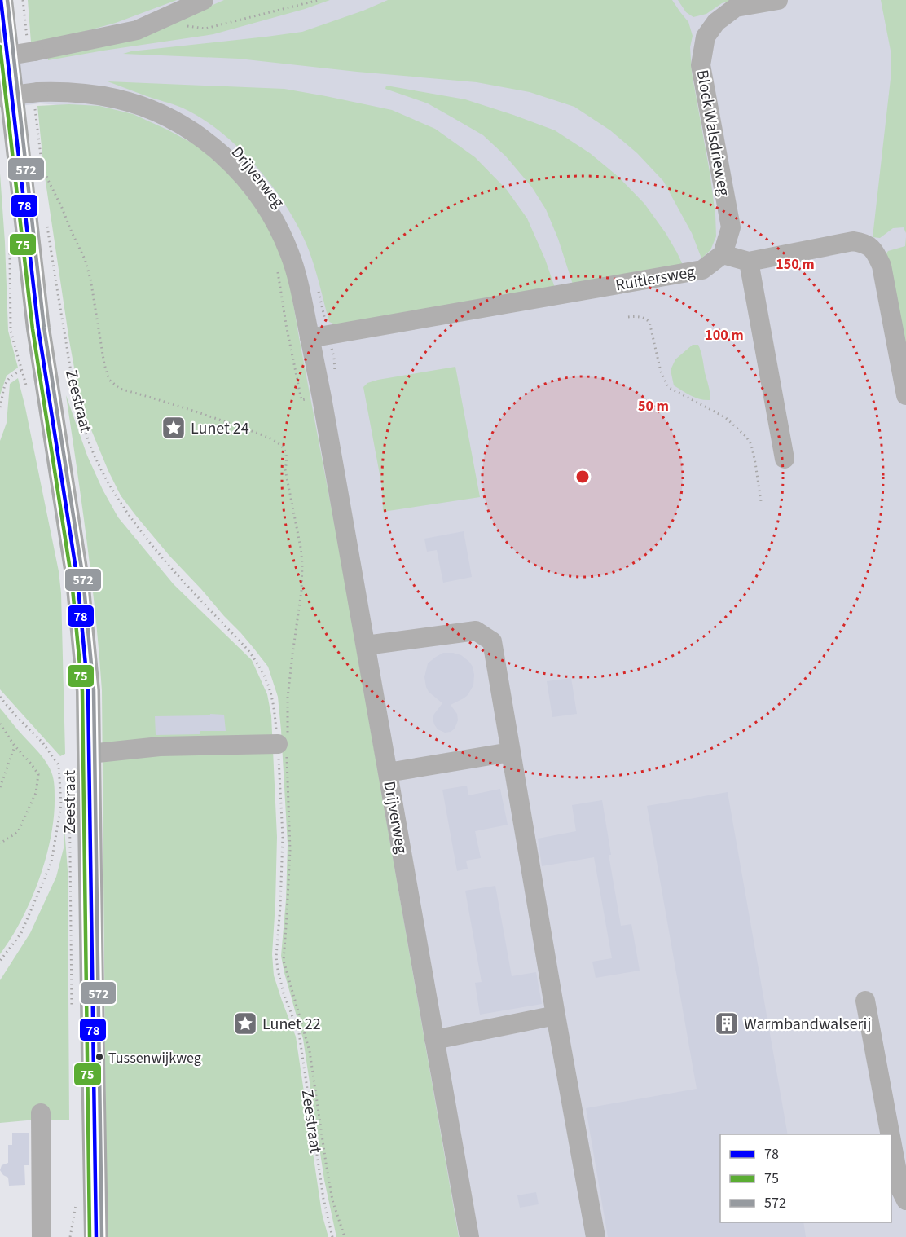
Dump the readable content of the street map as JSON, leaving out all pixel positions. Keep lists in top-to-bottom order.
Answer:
{
  "streets": {
    "main road": ["Zeestraat"],
    "street": ["Block Walsdrieweg", "Drijverweg", "Ruitlersweg"]
  },
  "crossings": [
    ["Block Walsdrieweg", "Ruitlersweg"],
    ["Drijverweg", "Ruitlersweg"]
  ],
  "places": {
    "place": ["Lunet 24", "Lunet 22"],
    "building": ["Warmbandwalserij"],
    "other": ["Tussenwijkweg"]
  },
  "lines": ["transit line 78", "transit line 572", "transit line 75"],
  "legend": ["78", "75", "572"],
  "rings": ["150 m", "100 m", "50 m"]
}
